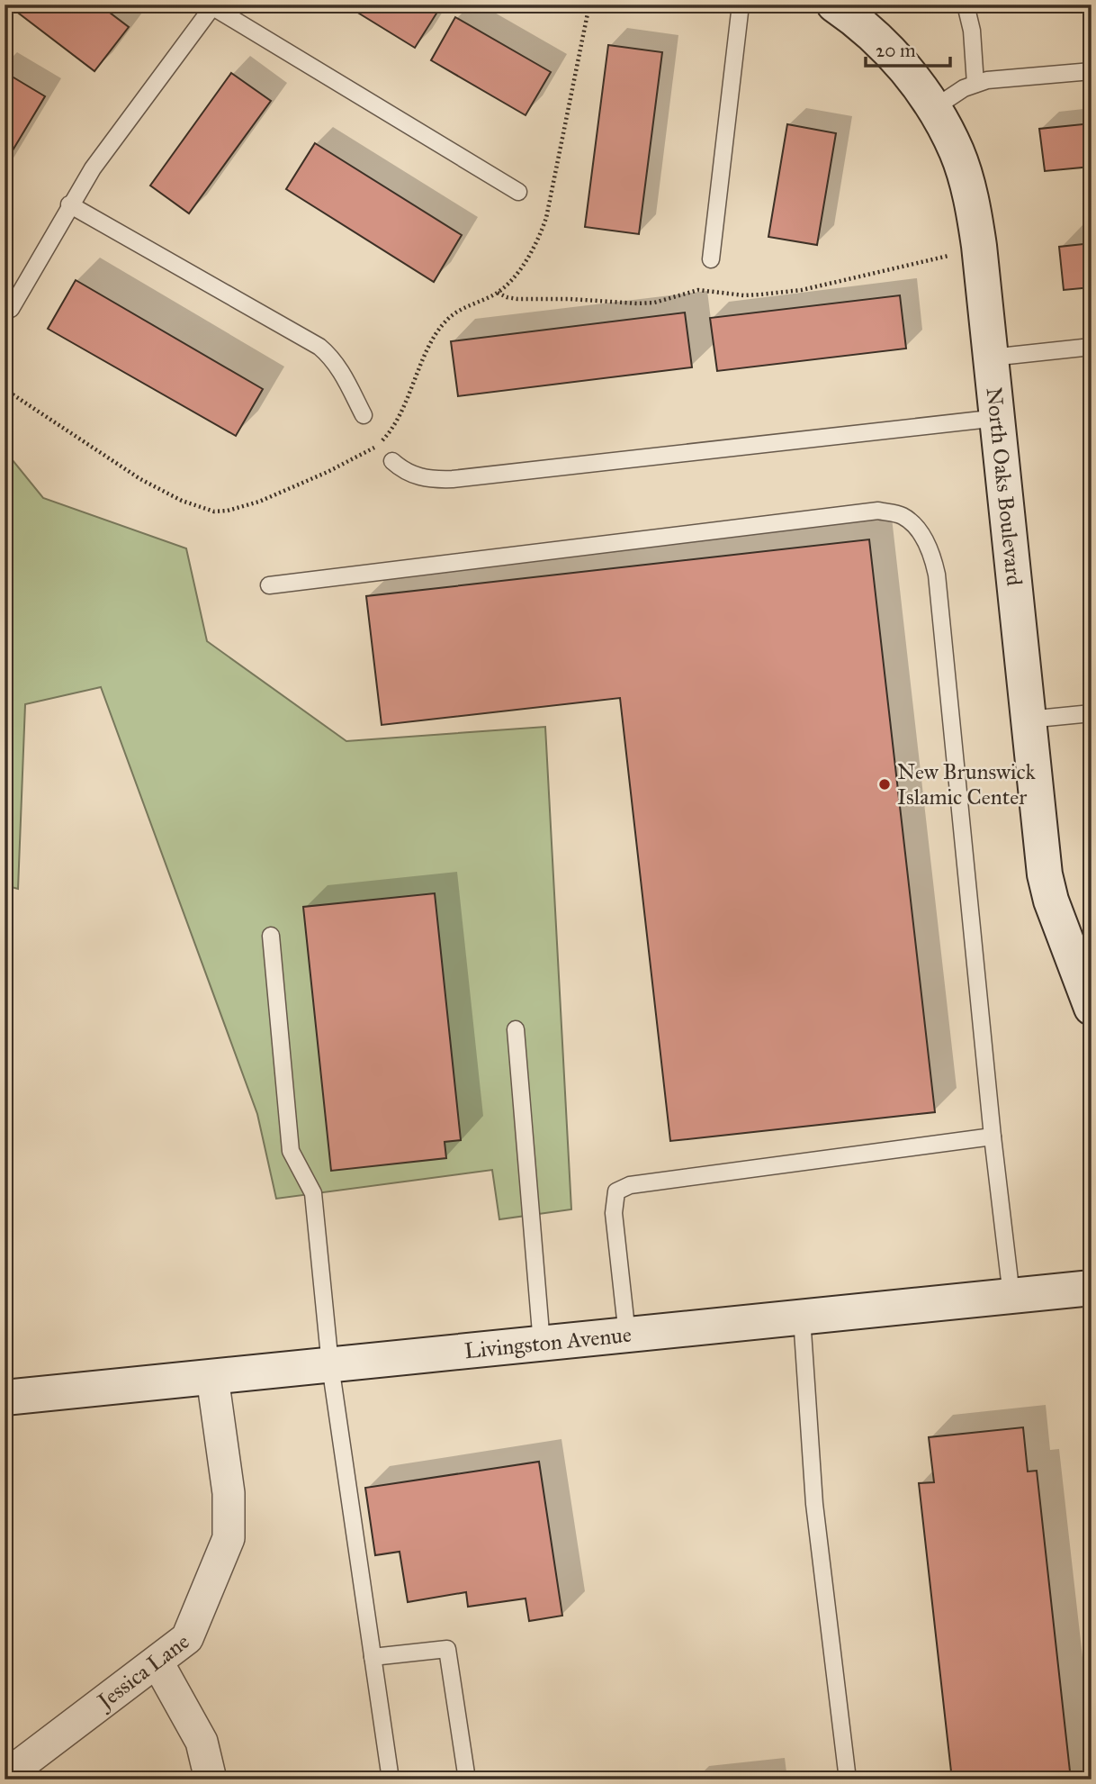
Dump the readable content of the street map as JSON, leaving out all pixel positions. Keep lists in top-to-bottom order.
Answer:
{
  "streets": {
    "main road": ["North Oaks Boulevard", "Livingston Avenue"],
    "street": ["Jessica Lane"]
  },
  "crossings": [
    ["Livingston Avenue", "Jessica Lane"]
  ],
  "places": ["New Brunswick Islamic Center"],
  "scale_bar": "20 m"
}
